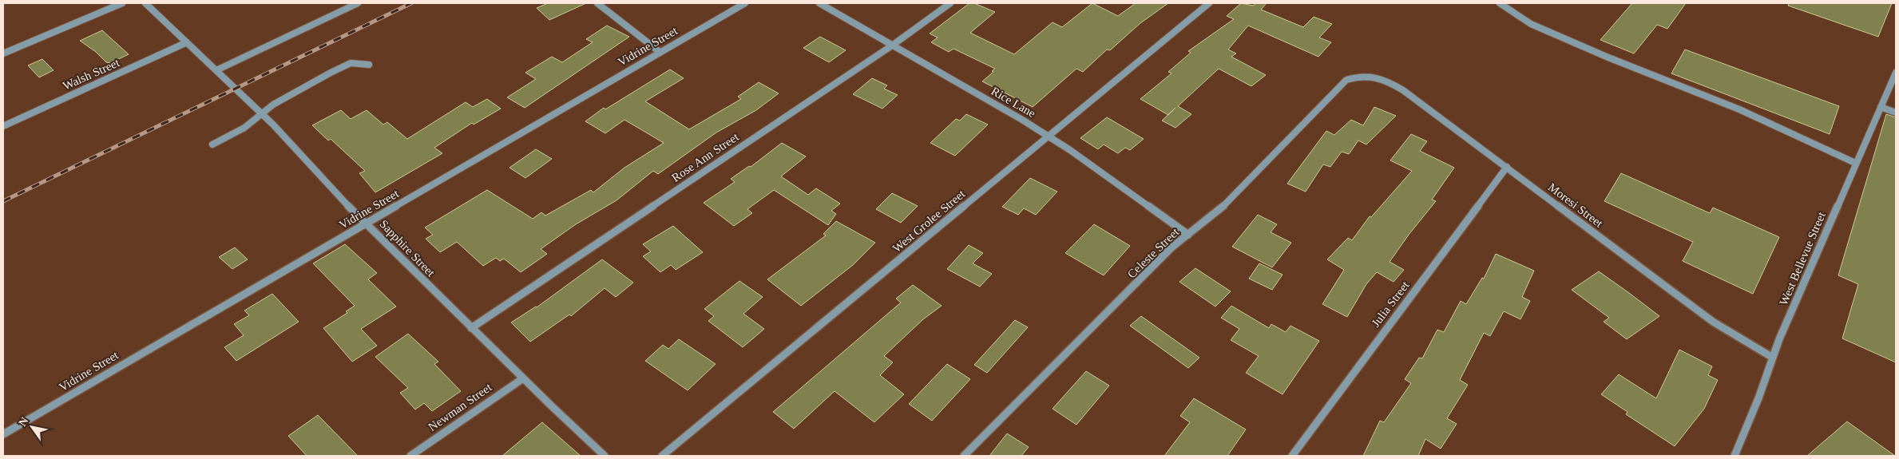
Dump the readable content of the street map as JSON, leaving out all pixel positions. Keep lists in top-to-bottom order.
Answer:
{
  "streets": {
    "street": [
      "Vidrine Street",
      "Walsh Street",
      "Rice Lane",
      "Rose Ann Street",
      "Moresi Street",
      "West Grolee Street",
      "Sapphire Street",
      "Celeste Street",
      "West Bellevue Street",
      "Julia Street",
      "Newman Street"
    ]
  },
  "crossings": [
    ["Vidrine Street", "Sapphire Street"],
    ["Walsh Street", "Sapphire Street"],
    ["Rice Lane", "Rose Ann Street"],
    ["Rice Lane", "West Grolee Street"],
    ["Rice Lane", "Celeste Street"],
    ["Rose Ann Street", "Sapphire Street"],
    ["Moresi Street", "Celeste Street"],
    ["Moresi Street", "West Bellevue Street"],
    ["Moresi Street", "Julia Street"],
    ["Sapphire Street", "Newman Street"]
  ],
  "north": "top left"
}
